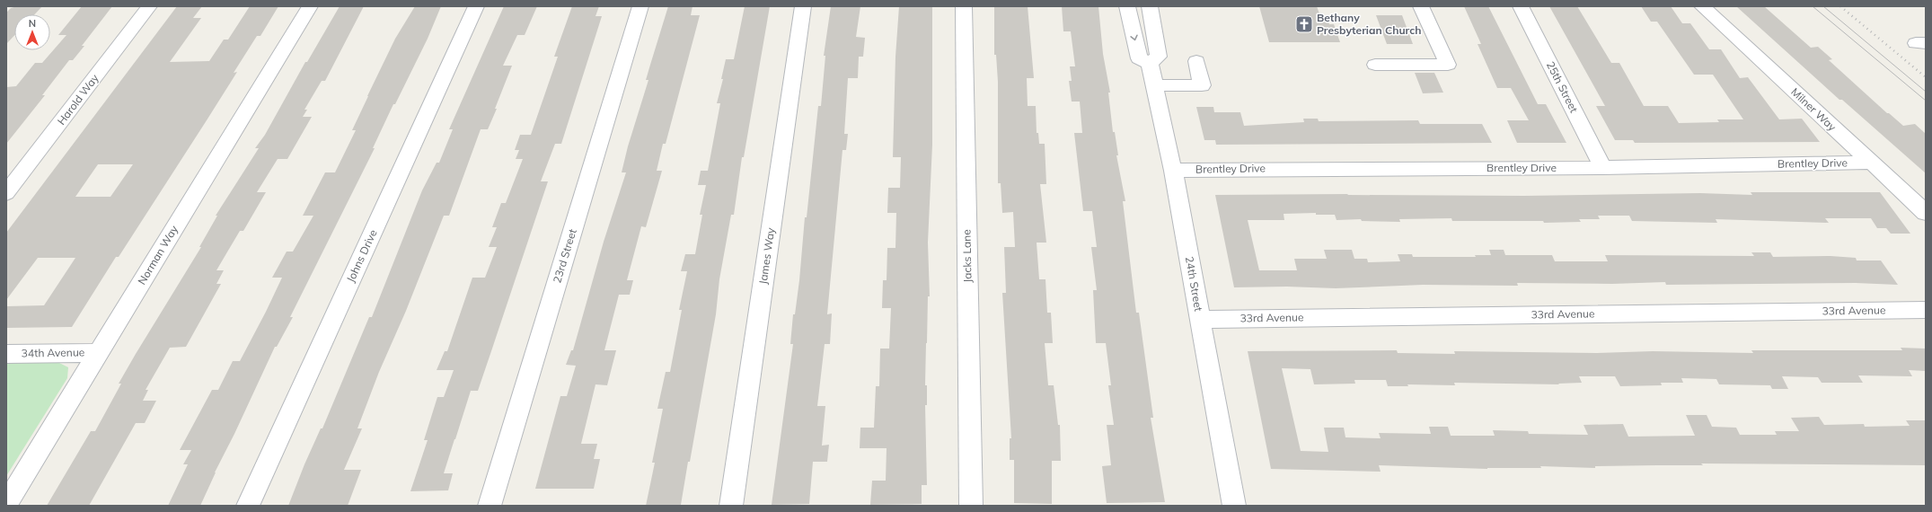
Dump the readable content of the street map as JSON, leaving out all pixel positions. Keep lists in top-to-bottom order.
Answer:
{
  "streets": {
    "street": [
      "25th Street",
      "Harold Way",
      "Milner Way",
      "Brentley Drive",
      "Norman Way",
      "Johns Drive",
      "23rd Street",
      "James Way",
      "Jacks Lane",
      "24th Street",
      "33rd Avenue",
      "34th Avenue"
    ]
  },
  "crossings": [
    ["25th Street", "Brentley Drive"],
    ["Milner Way", "Brentley Drive"],
    ["Brentley Drive", "24th Street"],
    ["Norman Way", "34th Avenue"],
    ["24th Street", "33rd Avenue"]
  ],
  "places": {
    "church": ["Bethany Presbyterian Church"]
  },
  "north": "top"
}
